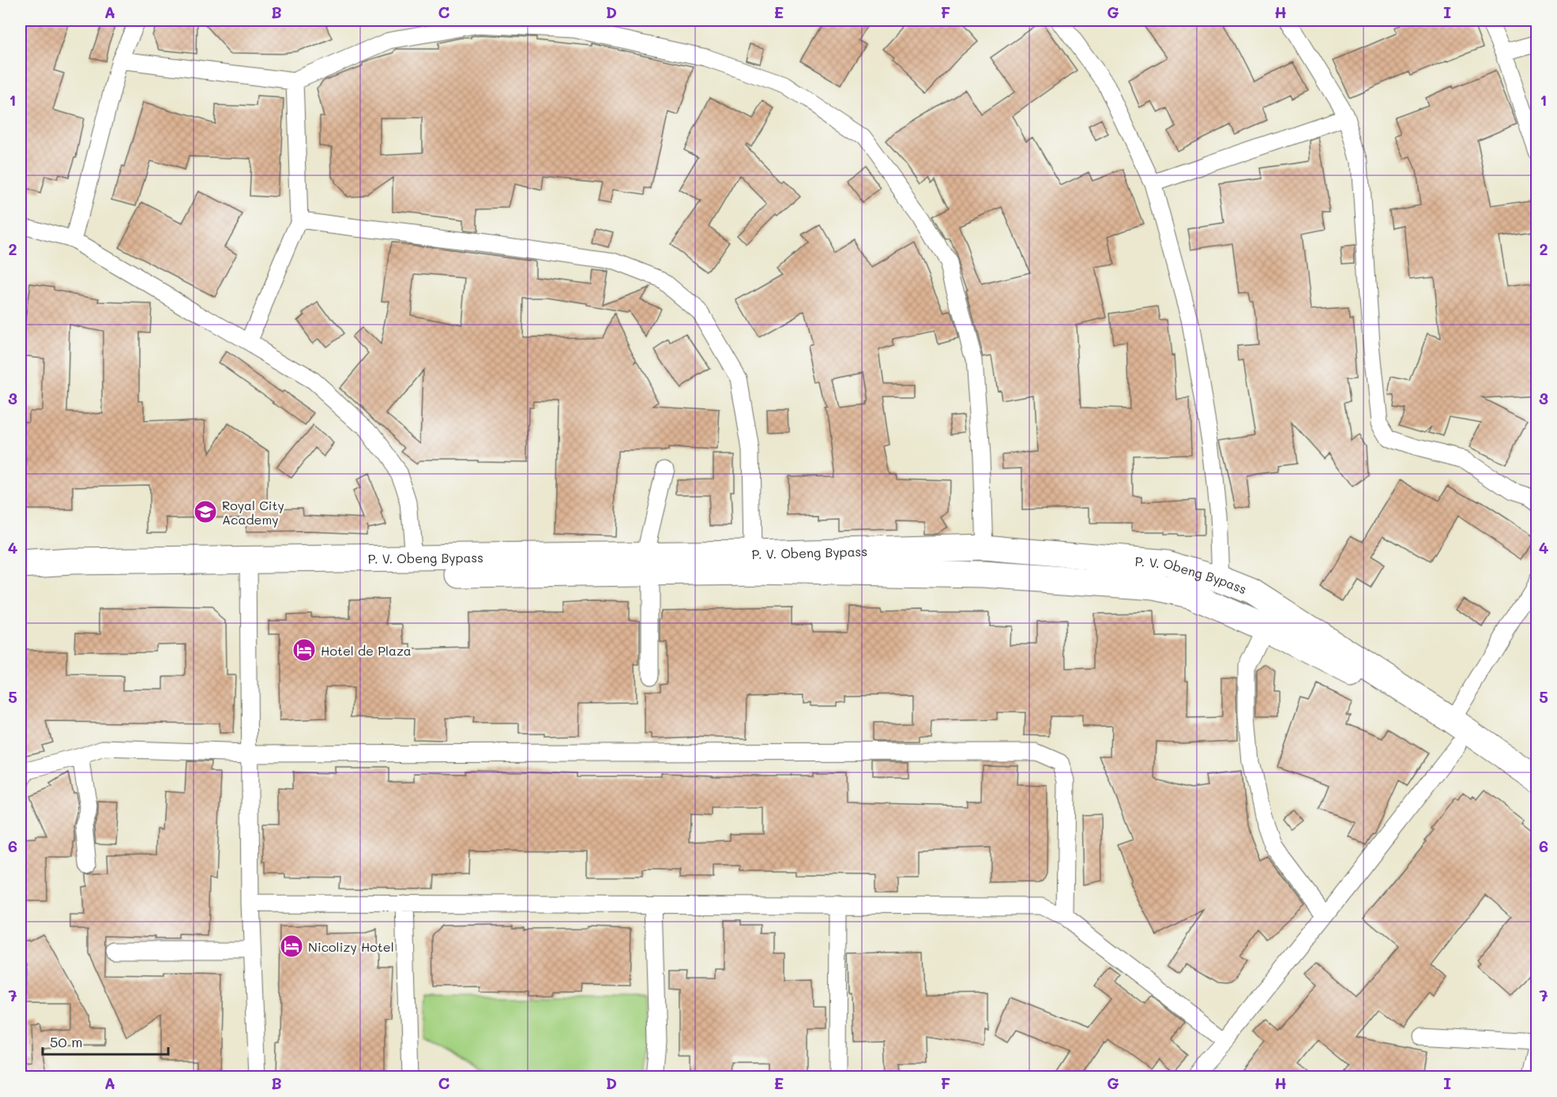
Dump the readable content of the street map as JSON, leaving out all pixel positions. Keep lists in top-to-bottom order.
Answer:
{
  "streets": {
    "highway": ["P. V. Obeng Bypass"]
  },
  "places": {
    "school or university": ["Royal City Academy"],
    "hotel": ["Hotel de Plaza", "Nicolizy Hotel"]
  },
  "scale_bar": "50 m",
  "grid": {
    "columns": [
      "A",
      "B",
      "C",
      "D",
      "E",
      "F",
      "G",
      "H",
      "I"
    ],
    "rows": [
      "1",
      "2",
      "3",
      "4",
      "5",
      "6",
      "7"
    ]
  }
}
